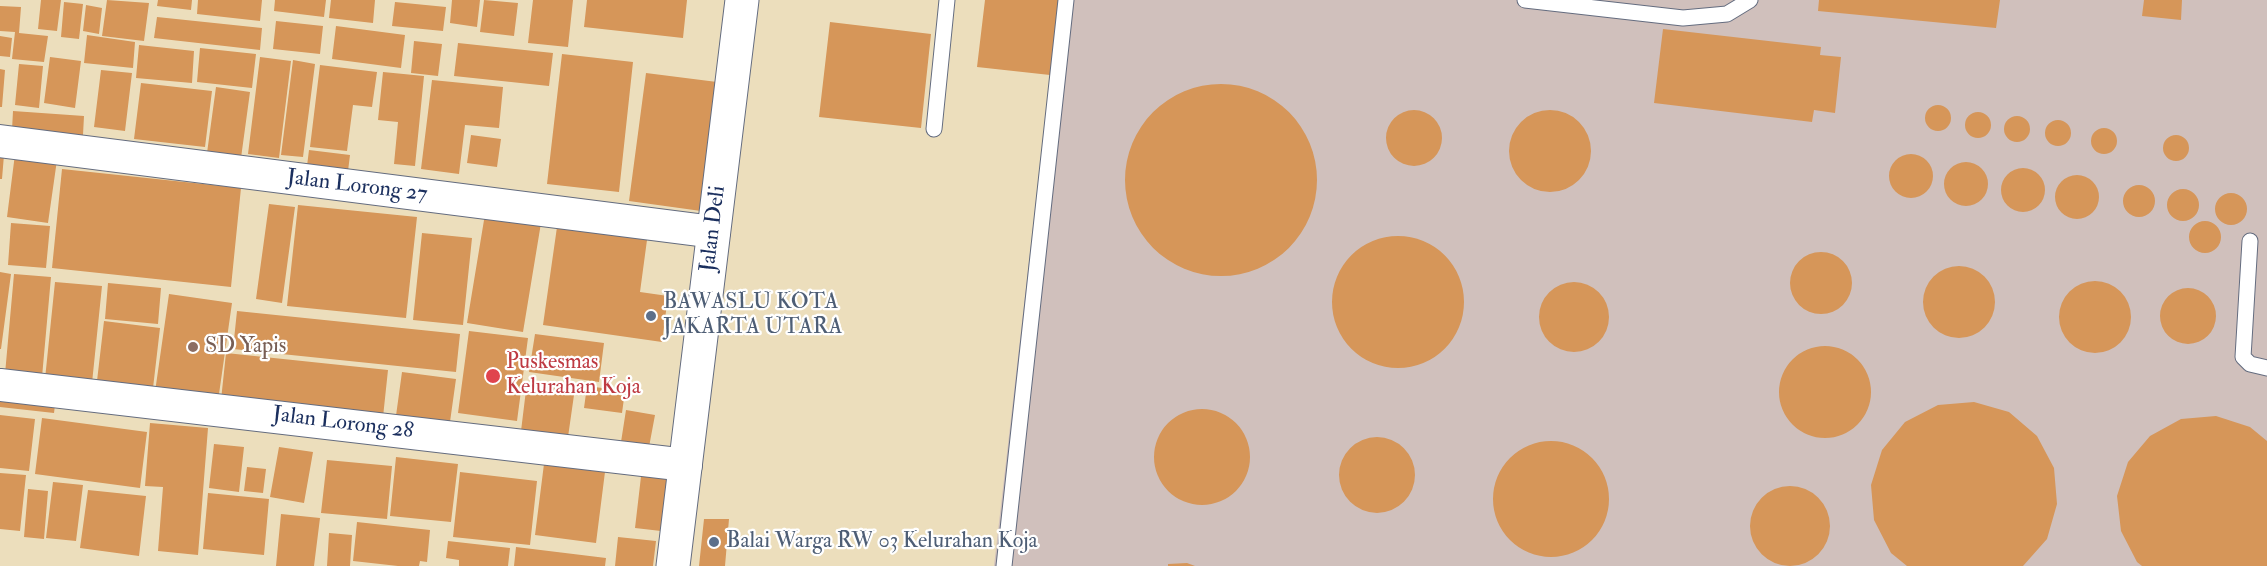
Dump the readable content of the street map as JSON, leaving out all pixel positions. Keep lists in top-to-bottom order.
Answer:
{
  "streets": {
    "street": ["Jalan Lorong 27", "Jalan Deli", "Jalan Lorong 28"]
  },
  "crossings": [
    ["Jalan Lorong 27", "Jalan Deli"],
    ["Jalan Deli", "Jalan Lorong 28"]
  ],
  "places": [
    "BAWASLU KOTA JAKARTA UTARA",
    "SD Yapis",
    "Puskesmas Kelurahan Koja",
    "Balai Warga RW 03 Kelurahan Koja"
  ]
}
